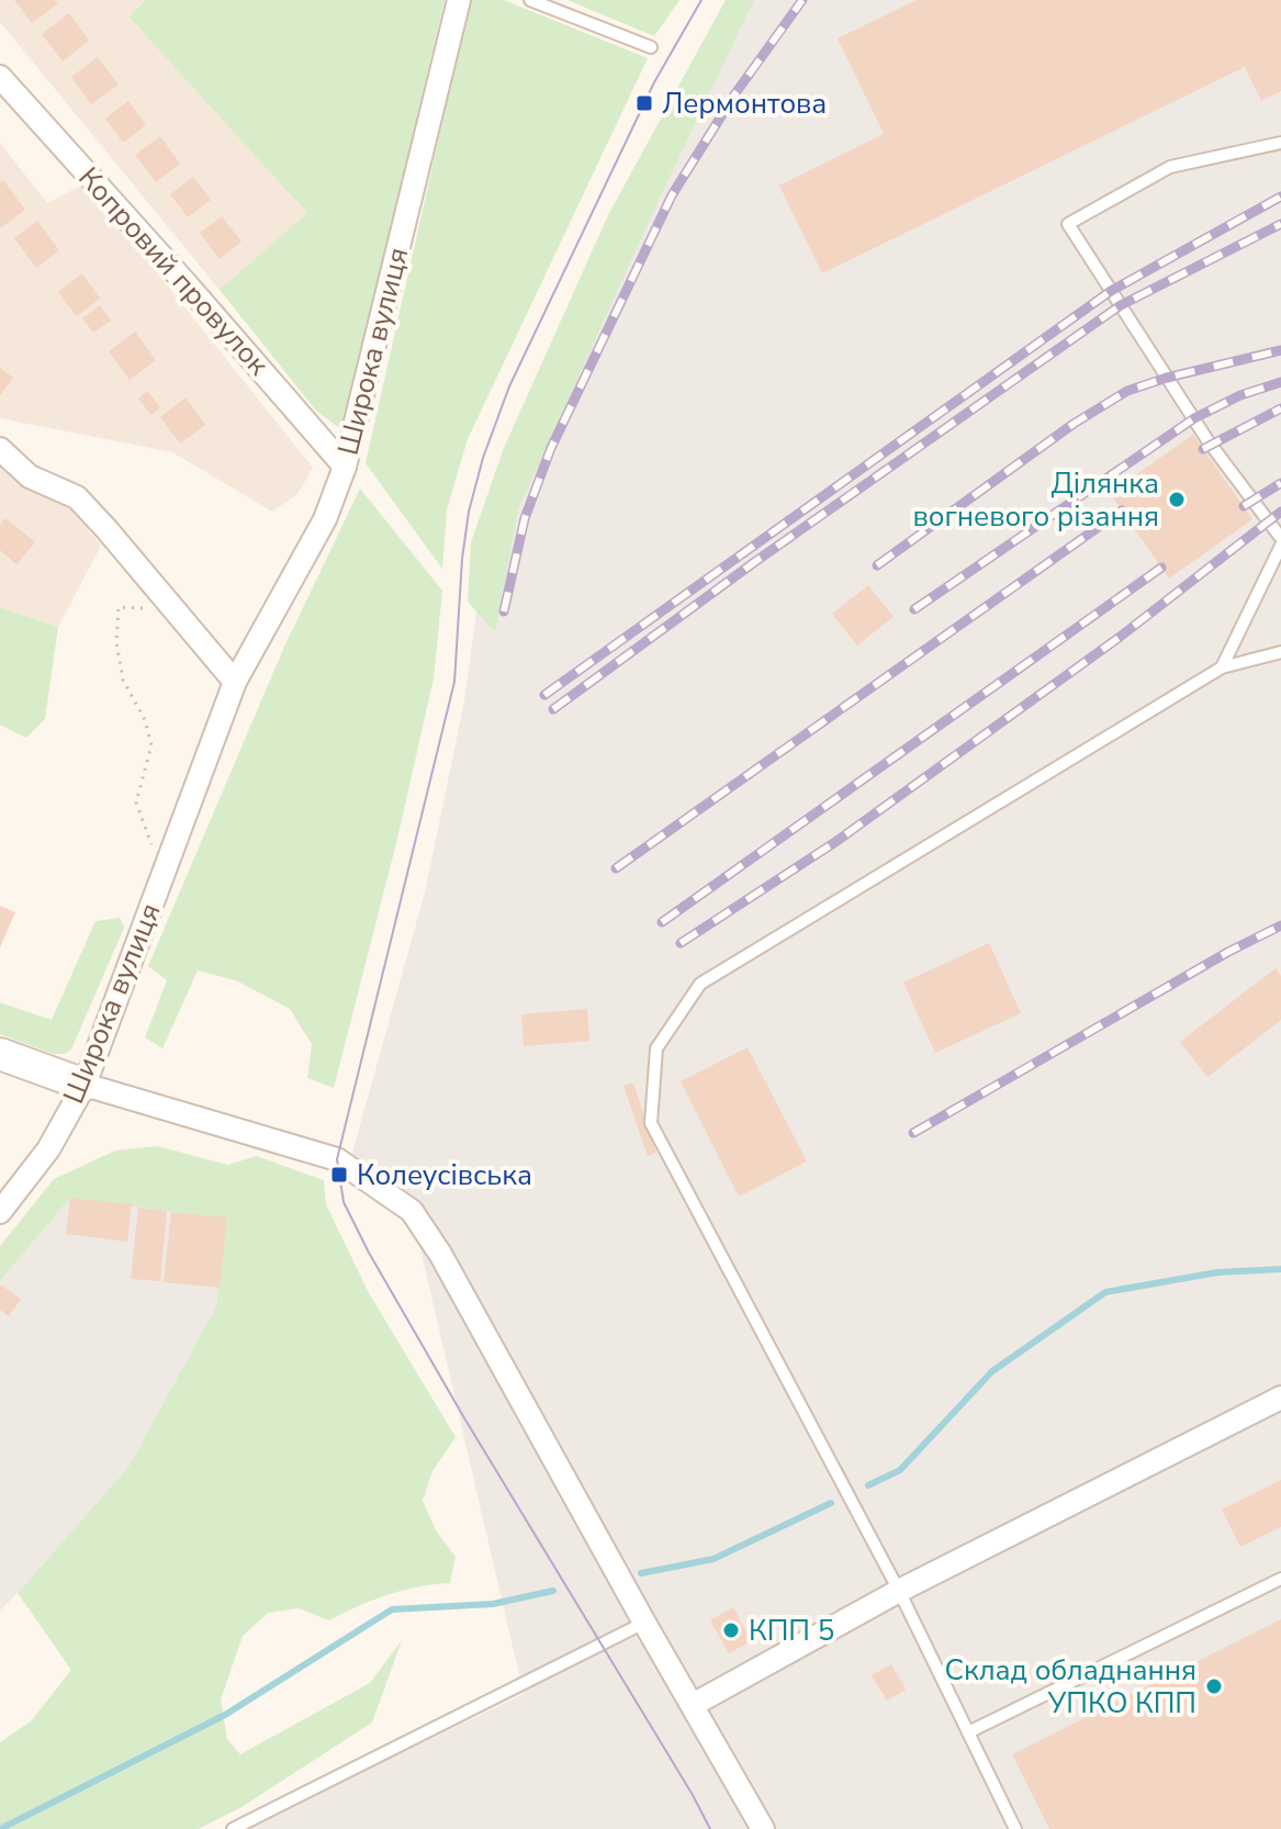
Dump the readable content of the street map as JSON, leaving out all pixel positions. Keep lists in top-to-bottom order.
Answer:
{
  "streets": {
    "street": ["Копровий провулок", "Широка вулиця"]
  },
  "crossings": [
    ["Копровий провулок", "Широка вулиця"]
  ],
  "places": {
    "transit": ["Лермонтова", "Колеусівська"],
    "other": ["Ділянка вогневого різання", "КПП 5", "Склад обладнання УПКО КПП"]
  }
}
